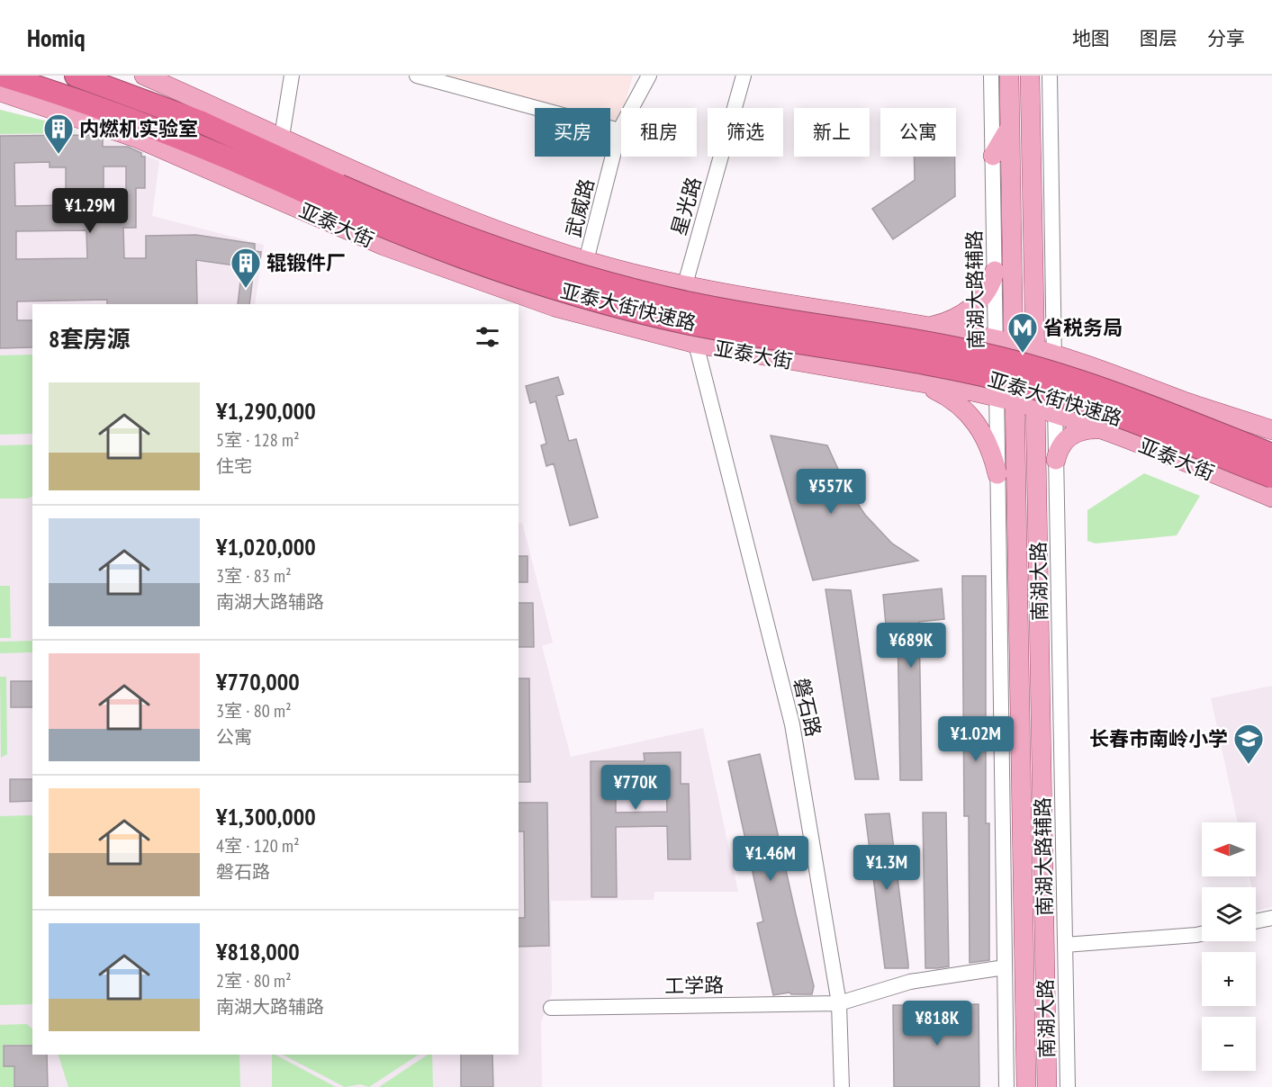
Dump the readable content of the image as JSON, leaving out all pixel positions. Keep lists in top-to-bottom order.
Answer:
{
  "streets": {
    "highway": ["亚泰大街快速路"],
    "main road": ["亚泰大街", "南湖大路"],
    "street": [
      "星光路",
      "武威路",
      "南湖大路辅路",
      "磐石路",
      "工学路"
    ]
  },
  "crossings": [
    ["亚泰大街", "南湖大路辅路"],
    ["亚泰大街", "南湖大路"],
    ["亚泰大街", "磐石路"],
    ["南湖大路辅路", "南湖大路"],
    ["南湖大路辅路", "工学路"],
    ["磐石路", "工学路"]
  ],
  "places": {
    "building": ["内燃机实验室", "辊锻件厂"],
    "metro station": ["省税务局"],
    "school or university": ["长春市南岭小学"]
  },
  "north": "left",
  "page": {
    "header": "Homiq",
    "nav": ["地图", "图层", "分享"],
    "chip": [
      "买房",
      "租房",
      "筛选",
      "新上",
      "公寓"
    ],
    "price": [
      "¥1.29M",
      "¥557K",
      "¥689K",
      "¥1.02M",
      "¥770K",
      "¥1.46M",
      "¥1.3M",
      "¥818K"
    ],
    "heading": "8套房源",
    "list": [
      {
        "name": "¥1,290,000",
        "note": "5室 · 128 m² · 住宅"
      },
      {
        "name": "¥1,020,000",
        "note": "3室 · 83 m² · 南湖大路辅路"
      },
      {
        "name": "¥770,000",
        "note": "3室 · 80 m² · 公寓"
      },
      {
        "name": "¥1,300,000",
        "note": "4室 · 120 m² · 磐石路"
      },
      {
        "name": "¥818,000",
        "note": "2室 · 80 m² · 南湖大路辅路"
      }
    ],
    "map_buttons": ["+", "−"]
  }
}
